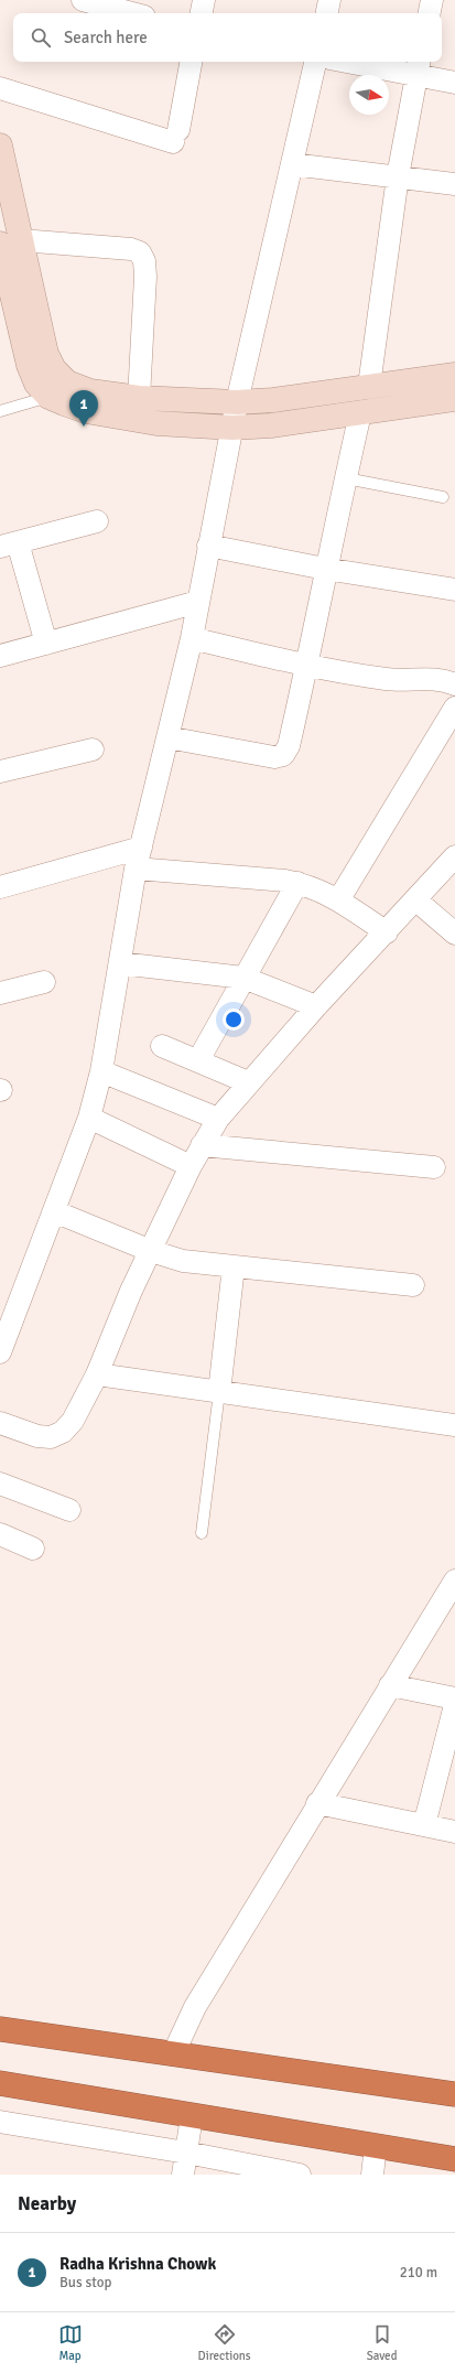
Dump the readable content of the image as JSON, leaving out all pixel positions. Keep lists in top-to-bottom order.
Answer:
{
  "north": "right",
  "page": {
    "search": "Search here",
    "pins": "1",
    "heading": "Nearby",
    "list": [
      {
        "mark": "1",
        "name": "Radha Krishna Chowk",
        "note": "Bus stop",
        "value": "210 m"
      }
    ],
    "nav": ["Map", "Directions", "Saved"]
  }
}
